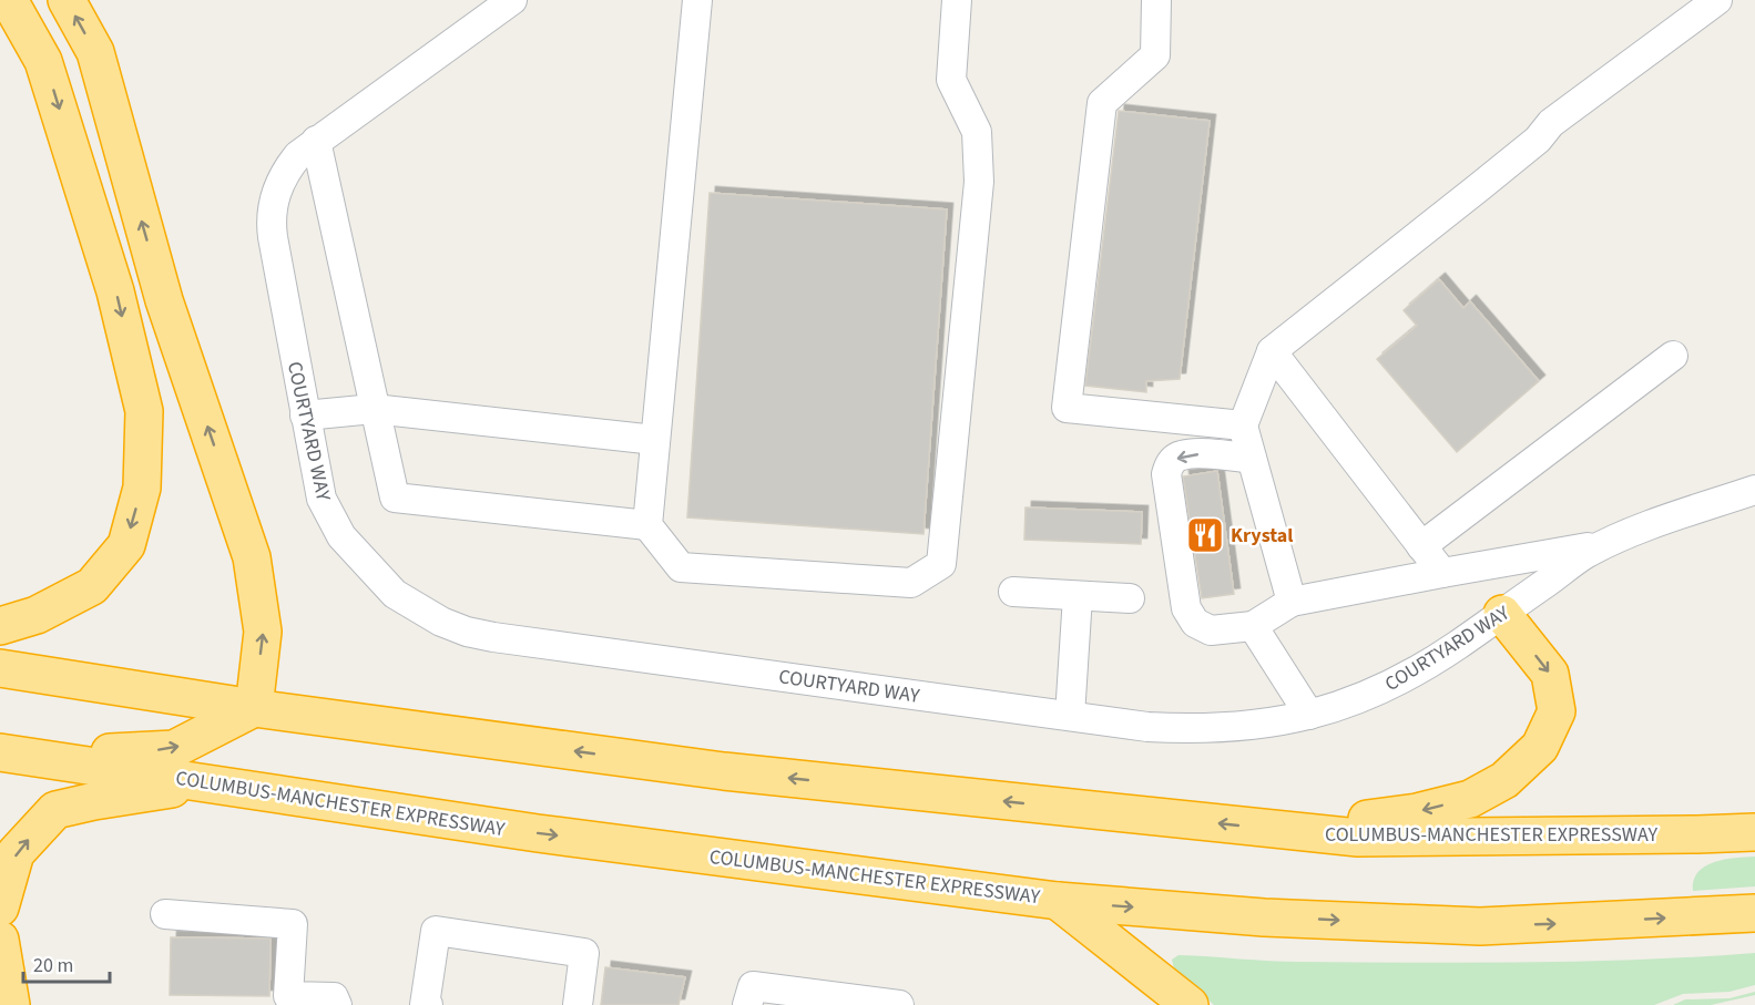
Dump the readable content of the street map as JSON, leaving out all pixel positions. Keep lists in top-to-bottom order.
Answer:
{
  "streets": {
    "highway": ["COLUMBUS-MANCHESTER EXPRESSWAY"],
    "lane": ["COURTYARD WAY"]
  },
  "places": {
    "restaurant": ["Krystal"]
  },
  "scale_bar": "20 m"
}
